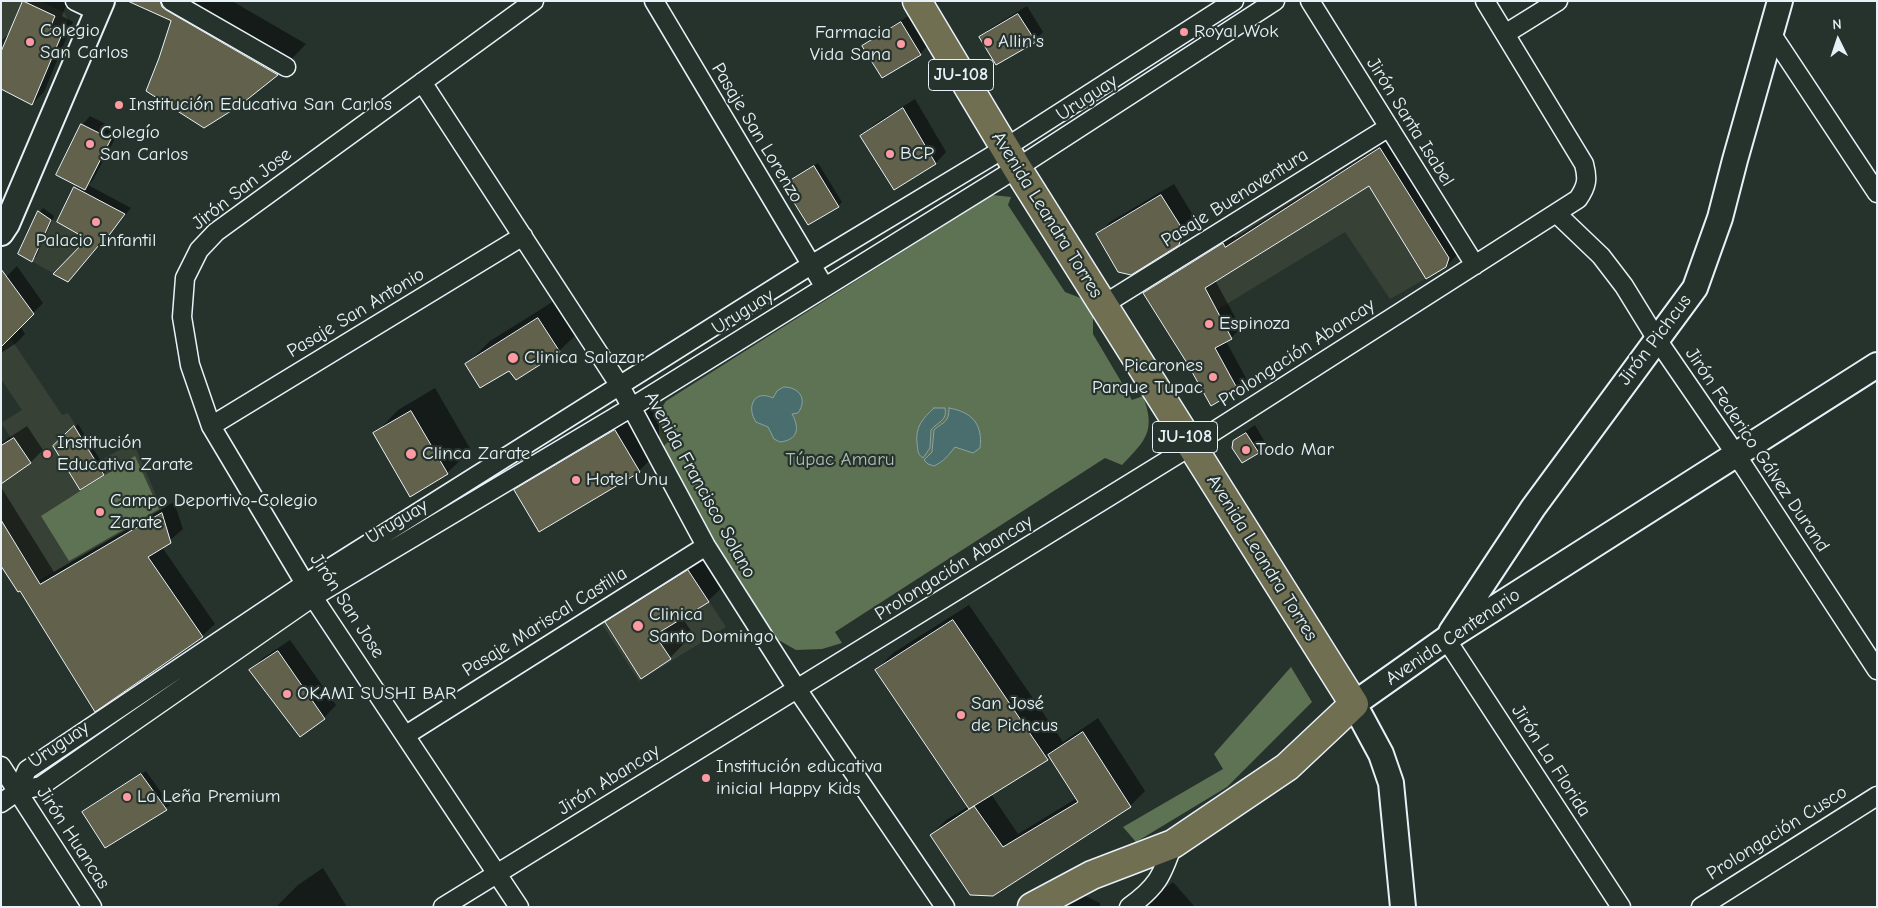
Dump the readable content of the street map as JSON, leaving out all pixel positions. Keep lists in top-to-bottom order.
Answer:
{
  "streets": {
    "main road": ["JU-108", "Avenida Leandra Torres", "Avenida Centenario"],
    "street": [
      "Uruguay",
      "Jirón Santa Isabel",
      "Pasaje San Lorenzo",
      "Jirón San Jose",
      "Pasaje Buenaventura",
      "Pasaje San Antonio",
      "Jirón Pichcus",
      "Prolongación Abancay",
      "Jirón Federico Gálvez Durand",
      "Avenida Francisco Solano",
      "Pasaje Mariscal Castilla",
      "Jirón La Florida",
      "Jirón Abancay",
      "Prolongación Cusco",
      "Jirón Huancas"
    ]
  },
  "crossings": [
    ["Uruguay", "Pasaje San Lorenzo"],
    ["Uruguay", "Jirón San Jose"],
    ["Uruguay", "Avenida Leandra Torres"],
    ["Uruguay", "Avenida Francisco Solano"],
    ["Uruguay", "Jirón Huancas"],
    ["Jirón Santa Isabel", "Pasaje Buenaventura"],
    ["Jirón Santa Isabel", "Prolongación Abancay"],
    ["Jirón San Jose", "Pasaje San Antonio"],
    ["Jirón San Jose", "Avenida Francisco Solano"],
    ["Jirón San Jose", "Pasaje Mariscal Castilla"],
    ["Jirón San Jose", "Jirón Abancay"],
    ["Pasaje Buenaventura", "Avenida Leandra Torres"],
    ["Avenida Leandra Torres", "Prolongación Abancay"],
    ["Avenida Leandra Torres", "Avenida Centenario"],
    ["Pasaje San Antonio", "Avenida Francisco Solano"],
    ["Jirón Pichcus", "Jirón Federico Gálvez Durand"],
    ["Jirón Pichcus", "Avenida Centenario"],
    ["Jirón Pichcus", "Jirón La Florida"],
    ["Prolongación Abancay", "Jirón Federico Gálvez Durand"],
    ["Prolongación Abancay", "Avenida Francisco Solano"],
    ["Prolongación Abancay", "Jirón Abancay"],
    ["Jirón Federico Gálvez Durand", "Avenida Centenario"],
    ["Avenida Francisco Solano", "Pasaje Mariscal Castilla"],
    ["Avenida Francisco Solano", "Jirón Abancay"],
    ["Avenida Centenario", "Jirón La Florida"]
  ],
  "parks": ["Túpac Amaru"],
  "places": [
    "Royal Wok",
    "Colegio San Carlos",
    "Allin's",
    "Farmacia Vida Sana",
    "Institución Educativa San Carlos",
    "Colegío San Carlos",
    "BCP",
    "Palacio Infantil",
    "Espinoza",
    "Clinica Salazar",
    "Picarones Parque Tupac",
    "Todo Mar",
    "Institución Educativa Zarate",
    "Clinca Zarate",
    "Hotel Unu",
    "Campo Deportivo-Colegio Zarate",
    "Clinica Santo Domingo",
    "OKAMI SUSHI BAR",
    "San José de Pichcus",
    "Institución educativa inicial Happy Kids",
    "La Leña Premium"
  ],
  "north": "top"
}
